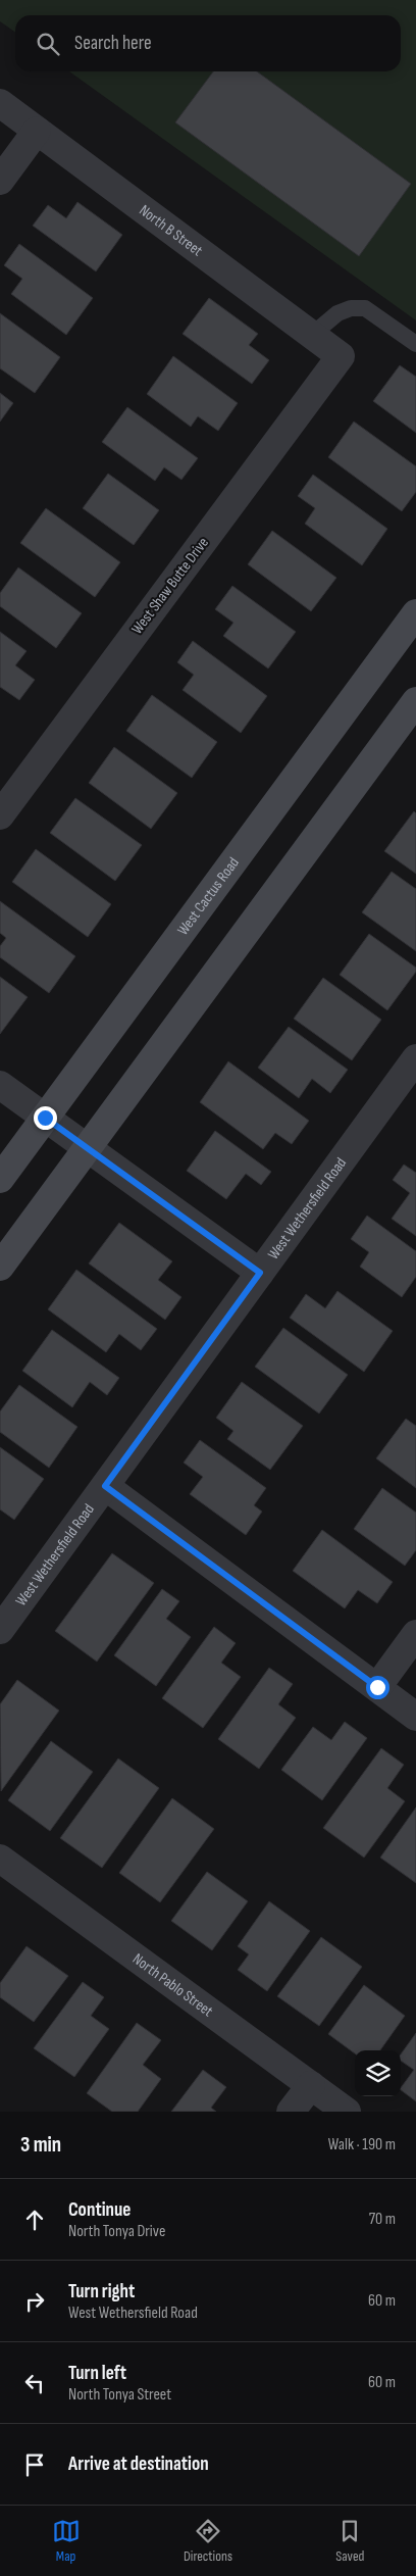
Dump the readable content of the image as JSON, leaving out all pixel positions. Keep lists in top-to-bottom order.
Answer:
{
  "streets": {
    "street": [
      "North B Street",
      "West Shaw Butte Drive",
      "West Cactus Road",
      "West Wethersfield Road",
      "North Pablo Street"
    ]
  },
  "crossings": [
    ["North B Street", "West Shaw Butte Drive"]
  ],
  "page": {
    "search": "Search here",
    "heading": ["3 min", "Walk · 190 m"],
    "list": [
      ["Continue", "North Tonya Drive", "70 m"],
      ["Turn right", "West Wethersfield Road", "60 m"],
      ["Turn left", "North Tonya Street", "60 m"],
      "Arrive at destination"
    ],
    "nav": ["Map", "Directions", "Saved"]
  }
}
